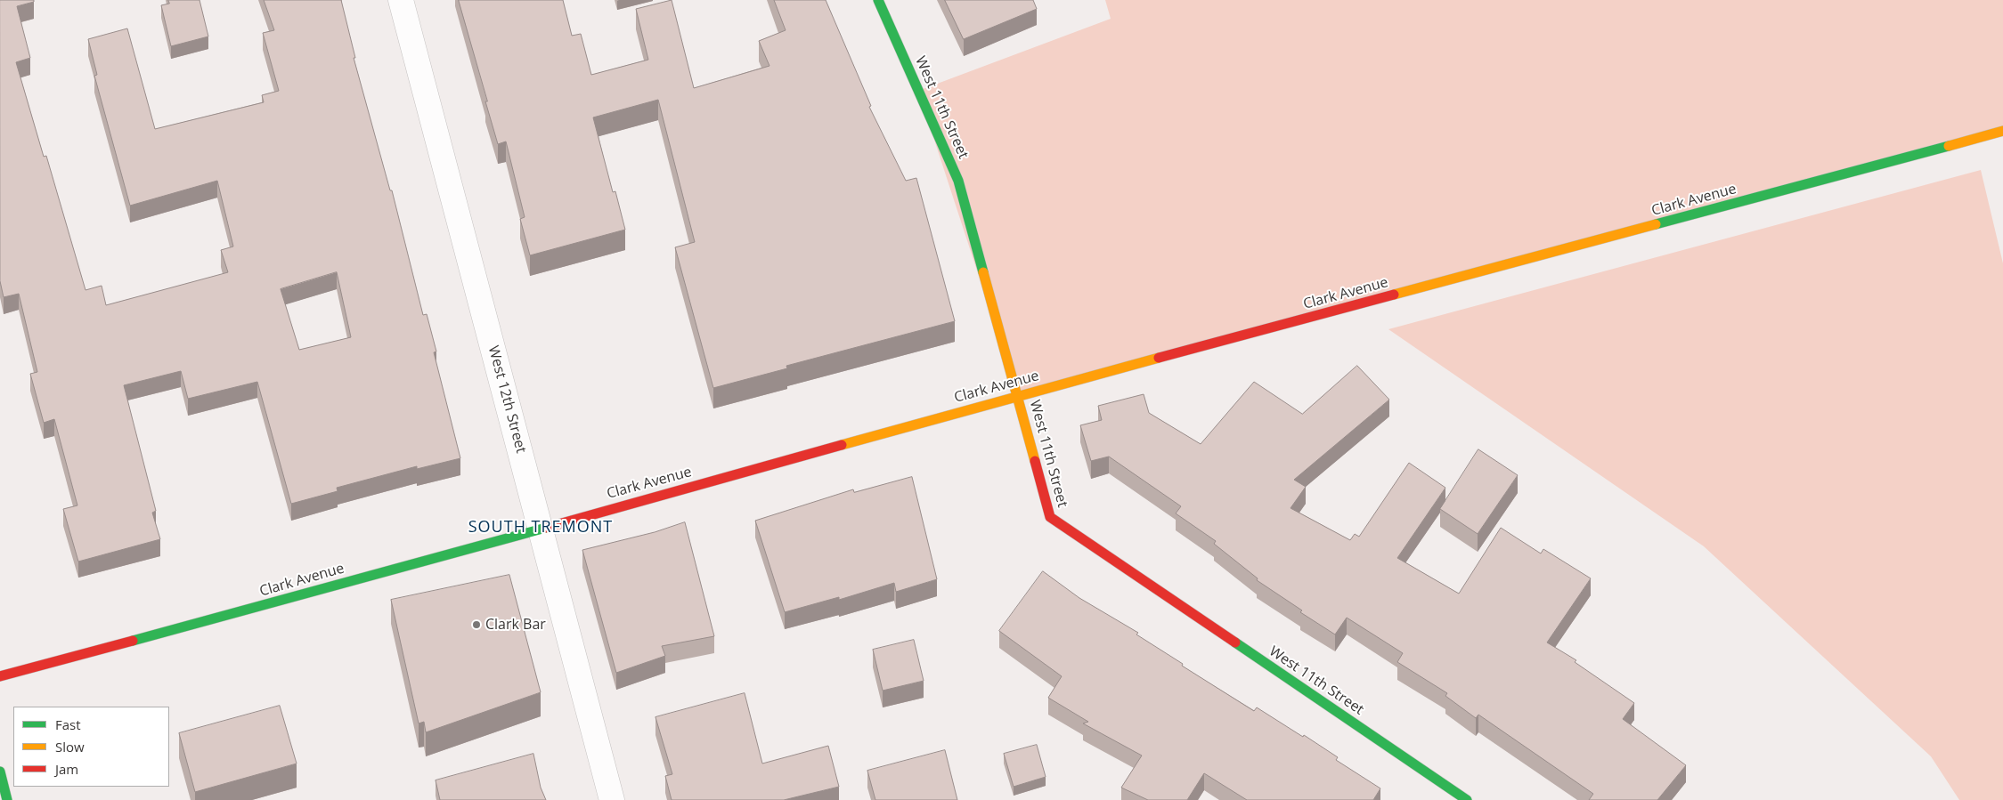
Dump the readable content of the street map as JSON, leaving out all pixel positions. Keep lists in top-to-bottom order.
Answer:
{
  "streets": {
    "street": ["West 11th Street", "Clark Avenue", "West 12th Street"]
  },
  "crossings": [
    ["West 11th Street", "Clark Avenue"],
    ["Clark Avenue", "West 12th Street"]
  ],
  "districts": ["SOUTH TREMONT"],
  "places": ["Clark Bar"],
  "legend": ["Fast", "Slow", "Jam"]
}
